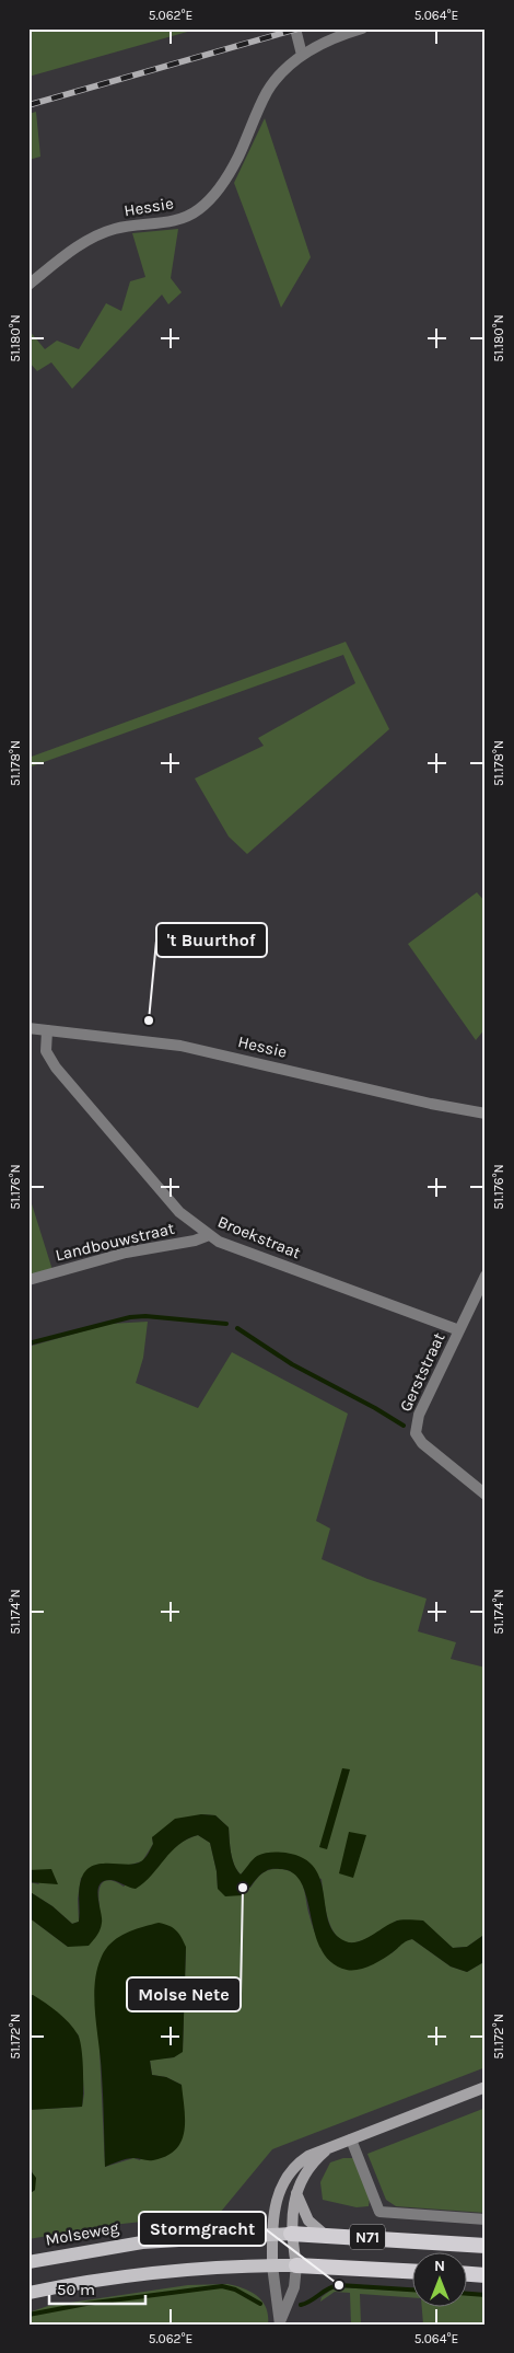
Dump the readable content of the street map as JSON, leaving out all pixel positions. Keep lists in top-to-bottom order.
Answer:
{
  "streets": {
    "highway": ["N71"],
    "main road": ["Molseweg"],
    "street": [
      "Hessie",
      "Broekstraat",
      "Landbouwstraat",
      "Gerststraat"
    ]
  },
  "crossings": [
    ["Hessie", "Broekstraat"],
    ["Broekstraat", "Landbouwstraat"],
    ["Broekstraat", "Gerststraat"],
    ["Molseweg", "N71"]
  ],
  "places": ["'t Buurthof", "Molse Nete", "Stormgracht"],
  "scale_bar": "50 m",
  "north": "top",
  "coordinates": [
    "5.062°E",
    "5.064°E",
    "51.180°N",
    "51.178°N",
    "51.176°N",
    "51.174°N",
    "51.172°N"
  ]
}
